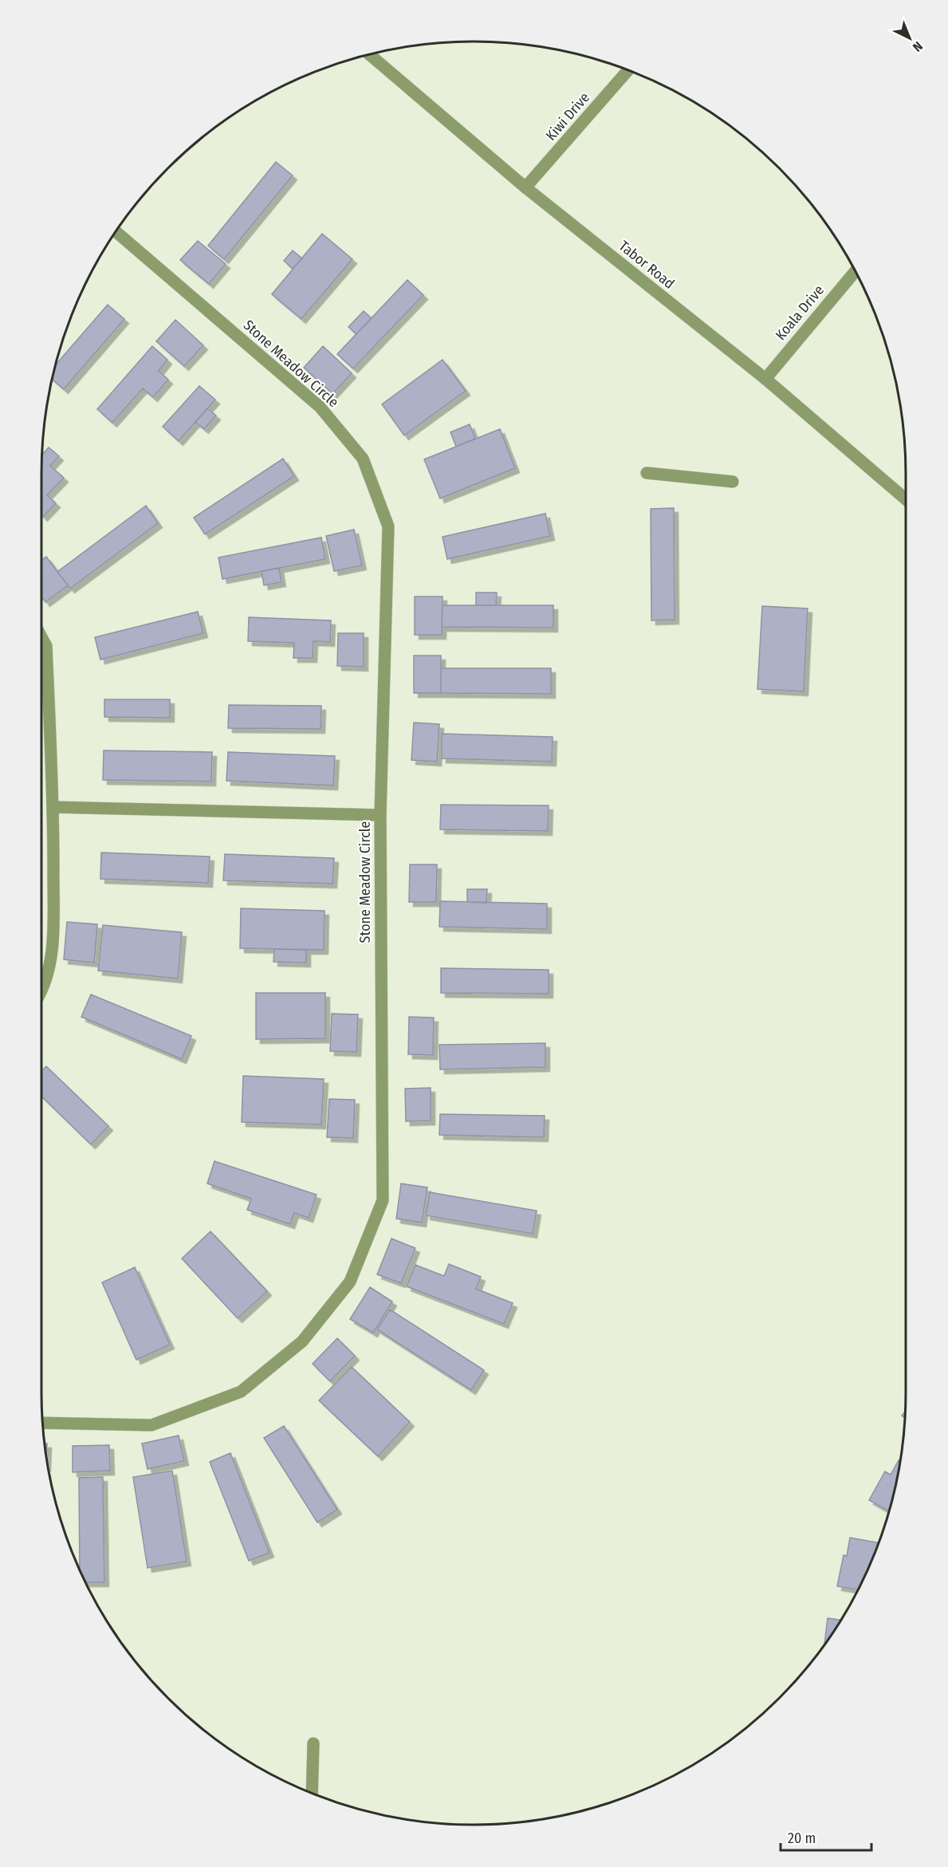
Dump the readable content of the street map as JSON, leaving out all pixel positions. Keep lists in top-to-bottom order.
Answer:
{
  "streets": {
    "street": [
      "Kiwi Drive",
      "Tabor Road",
      "Koala Drive",
      "Stone Meadow Circle"
    ]
  },
  "crossings": [
    ["Kiwi Drive", "Tabor Road"],
    ["Tabor Road", "Koala Drive"]
  ],
  "scale_bar": "20 m",
  "north": "bottom right"
}
